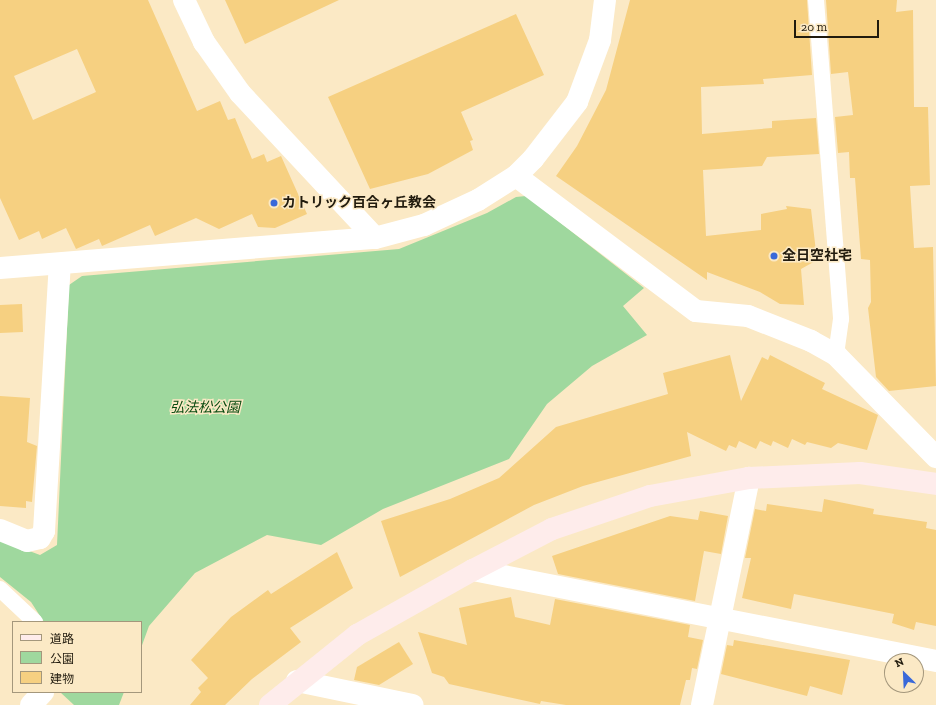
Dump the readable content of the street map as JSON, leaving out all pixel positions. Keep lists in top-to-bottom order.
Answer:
{
  "parks": ["弘法松公園"],
  "places": ["カトリック百合ヶ丘教会", "全日空社宅"],
  "legend": ["道路", "公園", "建物"],
  "scale_bar": "20 m",
  "north": "top left"
}
